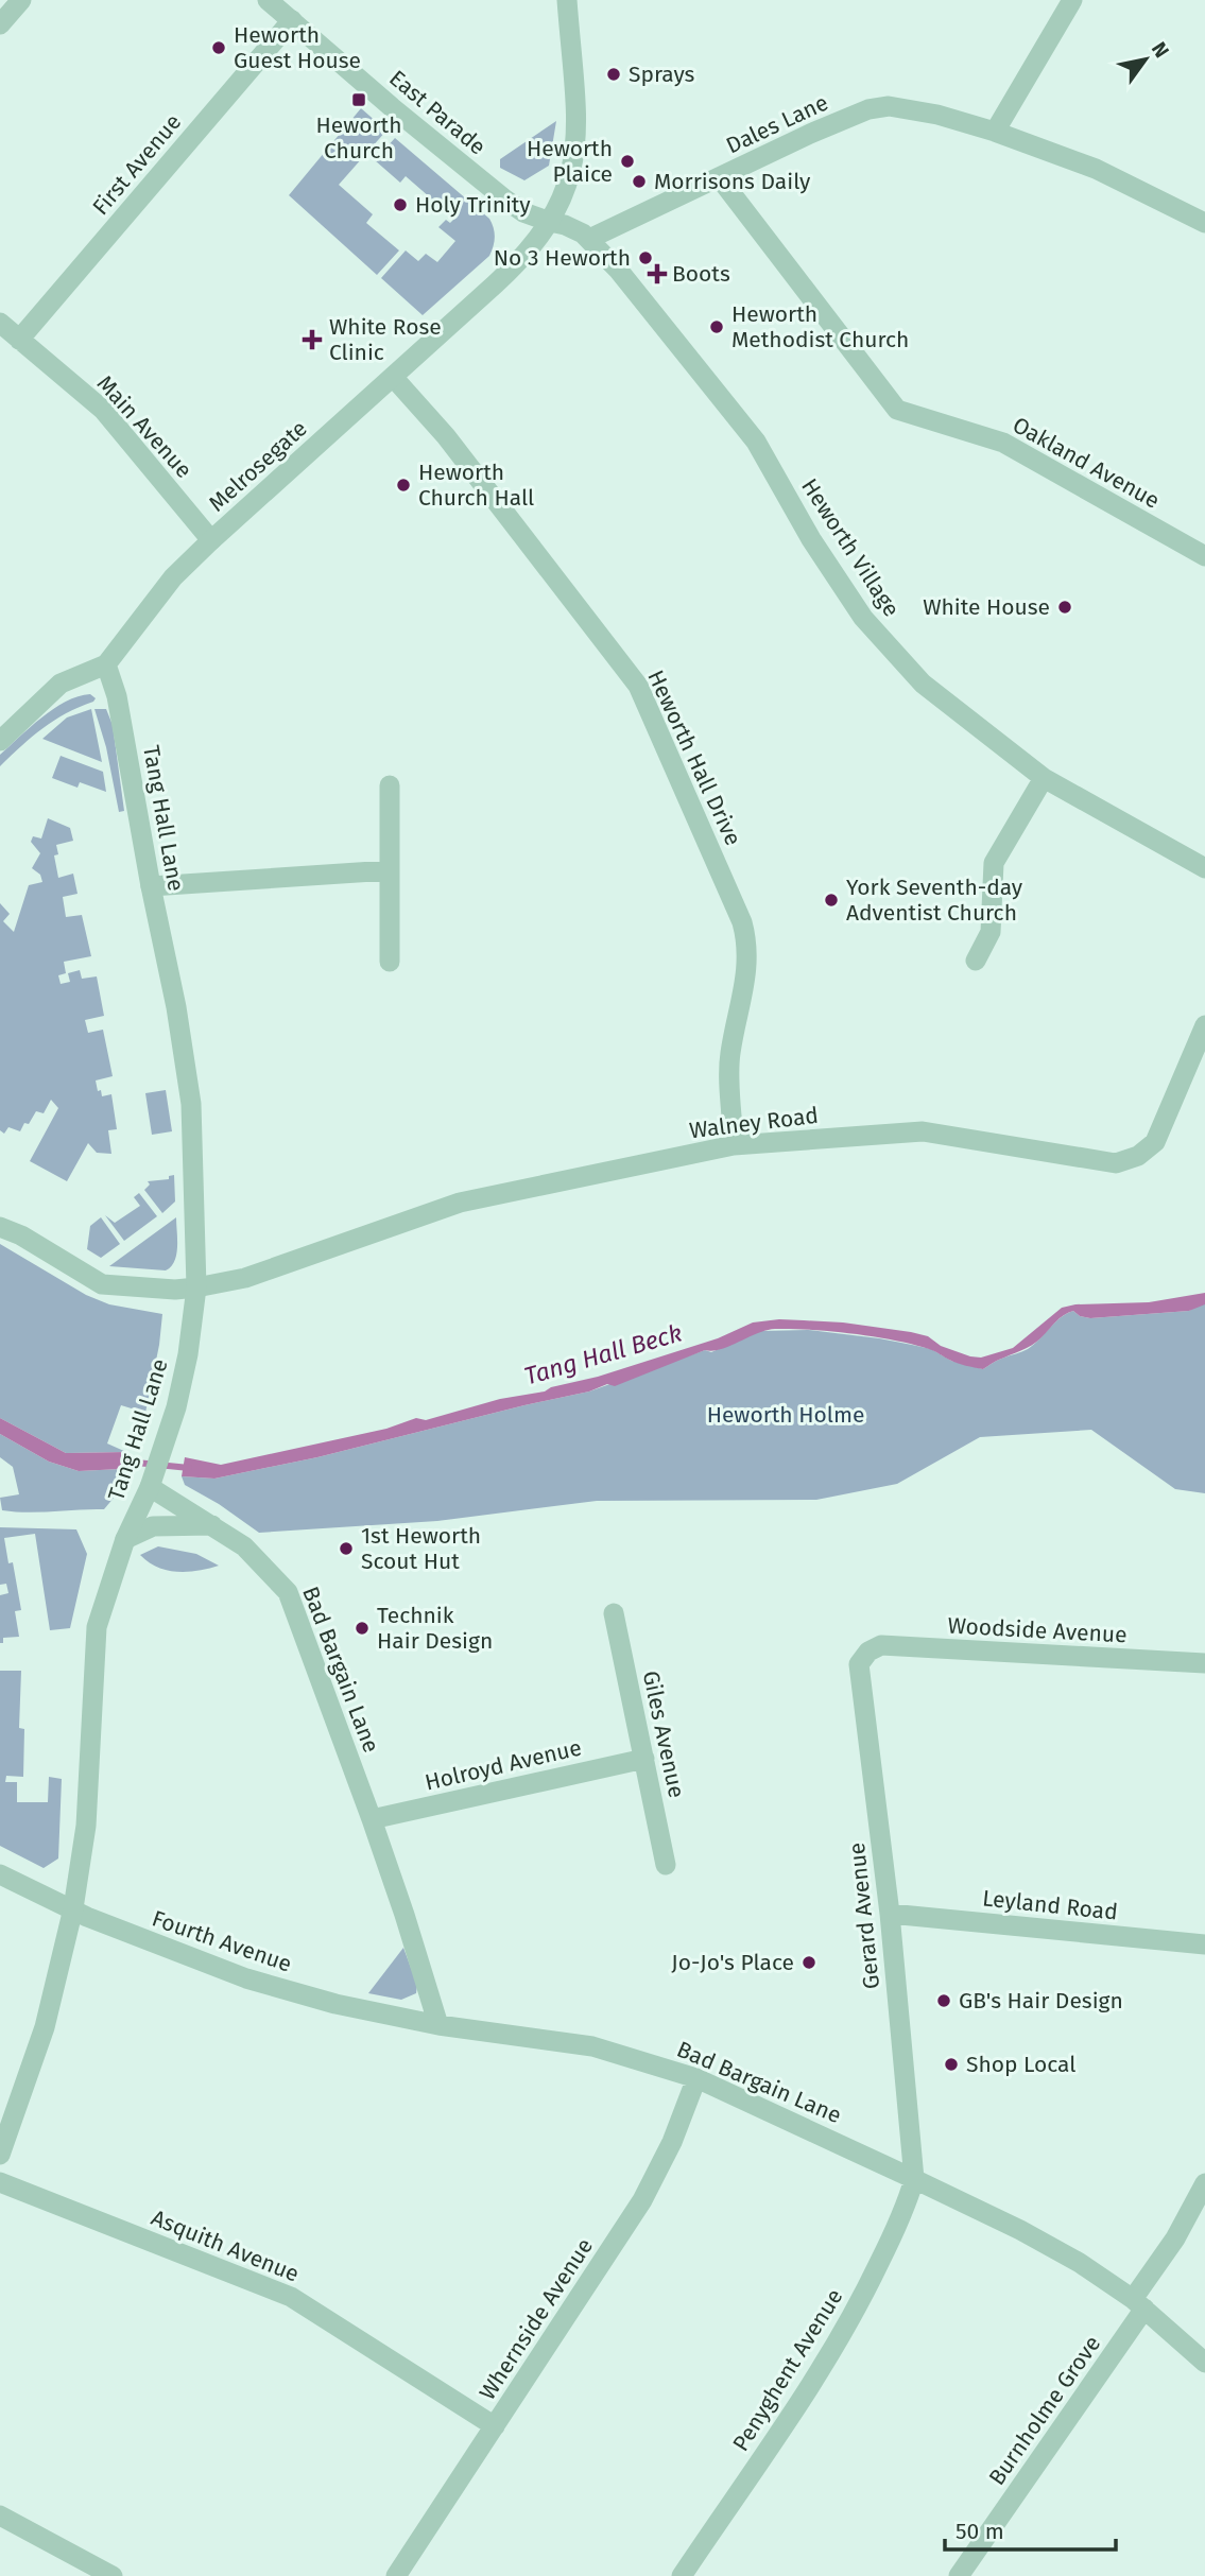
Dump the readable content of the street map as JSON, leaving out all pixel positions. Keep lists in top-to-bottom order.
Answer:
{
  "streets": {
    "street": [
      "East Parade",
      "Dales Lane",
      "First Avenue",
      "Main Avenue",
      "Oakland Avenue",
      "Melrosegate",
      "Heworth Village",
      "Heworth Hall Drive",
      "Tang Hall Lane",
      "Walney Road",
      "Woodside Avenue",
      "Bad Bargain Lane",
      "Giles Avenue",
      "Holroyd Avenue",
      "Leyland Road",
      "Gerard Avenue",
      "Fourth Avenue",
      "Asquith Avenue",
      "Whernside Avenue",
      "Penyghent Avenue",
      "Burnholme Grove"
    ]
  },
  "crossings": [
    ["East Parade", "First Avenue"],
    ["East Parade", "Melrosegate"],
    ["East Parade", "Heworth Village"],
    ["Dales Lane", "Oakland Avenue"],
    ["Dales Lane", "Heworth Village"],
    ["First Avenue", "Main Avenue"],
    ["Main Avenue", "Melrosegate"],
    ["Melrosegate", "Heworth Village"],
    ["Melrosegate", "Heworth Hall Drive"],
    ["Melrosegate", "Tang Hall Lane"],
    ["Heworth Hall Drive", "Walney Road"],
    ["Tang Hall Lane", "Walney Road"],
    ["Tang Hall Lane", "Bad Bargain Lane"],
    ["Tang Hall Lane", "Fourth Avenue"],
    ["Woodside Avenue", "Gerard Avenue"],
    ["Bad Bargain Lane", "Holroyd Avenue"],
    ["Bad Bargain Lane", "Gerard Avenue"],
    ["Bad Bargain Lane", "Fourth Avenue"],
    ["Bad Bargain Lane", "Whernside Avenue"],
    ["Bad Bargain Lane", "Penyghent Avenue"],
    ["Bad Bargain Lane", "Burnholme Grove"],
    ["Giles Avenue", "Holroyd Avenue"],
    ["Leyland Road", "Gerard Avenue"],
    ["Gerard Avenue", "Penyghent Avenue"],
    ["Asquith Avenue", "Whernside Avenue"]
  ],
  "water": ["Tang Hall Beck"],
  "parks": ["Heworth Holme"],
  "places": {
    "other": [
      "Heworth Guest House",
      "Sprays",
      "Heworth Plaice",
      "Morrisons Daily",
      "Holy Trinity",
      "No 3 Heworth",
      "Heworth Methodist Church",
      "Heworth Church Hall",
      "White House",
      "York Seventh-day Adventist Church",
      "1st Heworth Scout Hut",
      "Technik Hair Design",
      "Jo-Jo's Place",
      "GB's Hair Design",
      "Shop Local"
    ],
    "transit": ["Heworth Church"],
    "health": ["Boots", "White Rose Clinic"]
  },
  "scale_bar": "50 m",
  "north": "top right"
}
